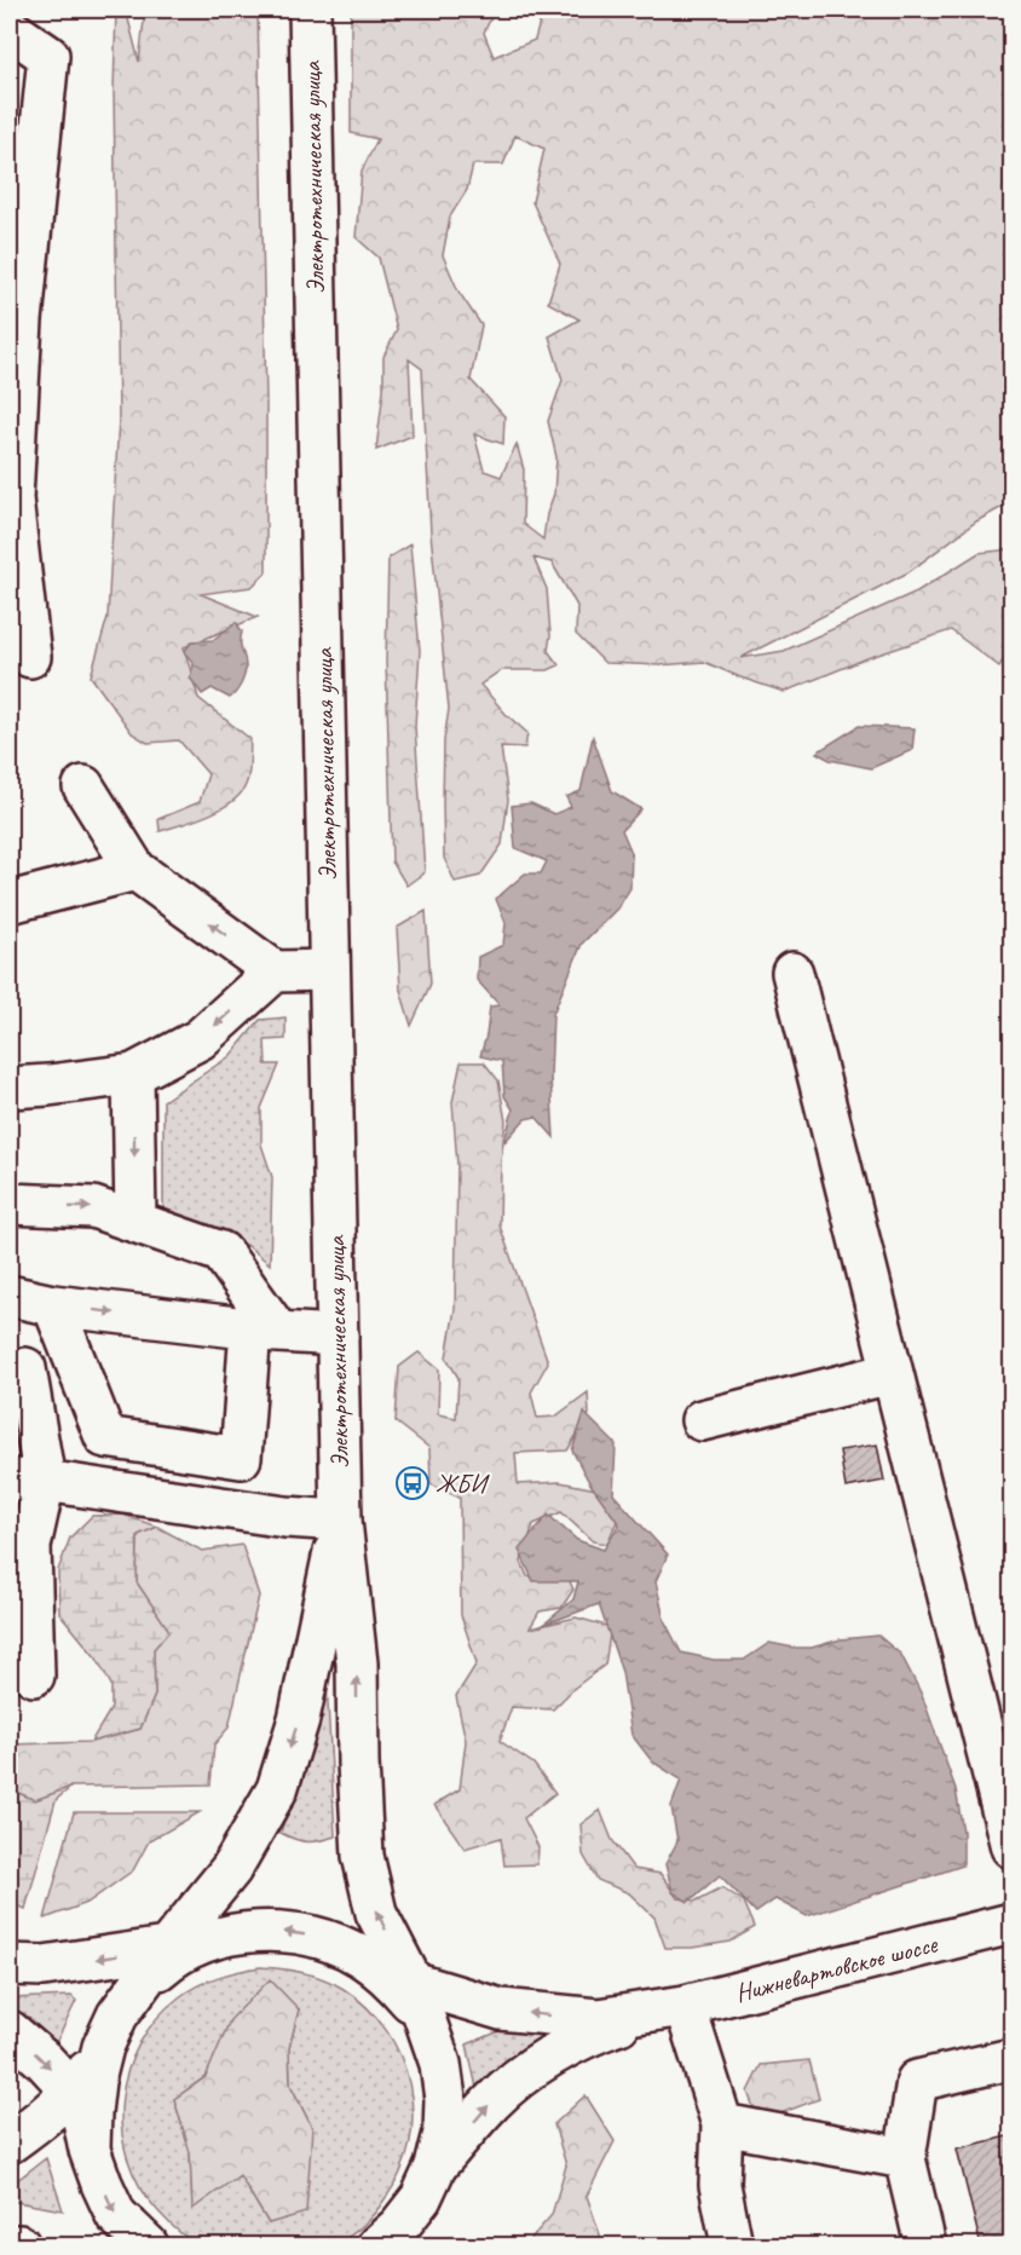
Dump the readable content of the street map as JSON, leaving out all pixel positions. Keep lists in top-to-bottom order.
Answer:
{
  "streets": {
    "main road": ["Электротехническая улица", "Нижневартовское шоссе"]
  },
  "places": {
    "bus stop": ["ЖБИ"]
  }
}
